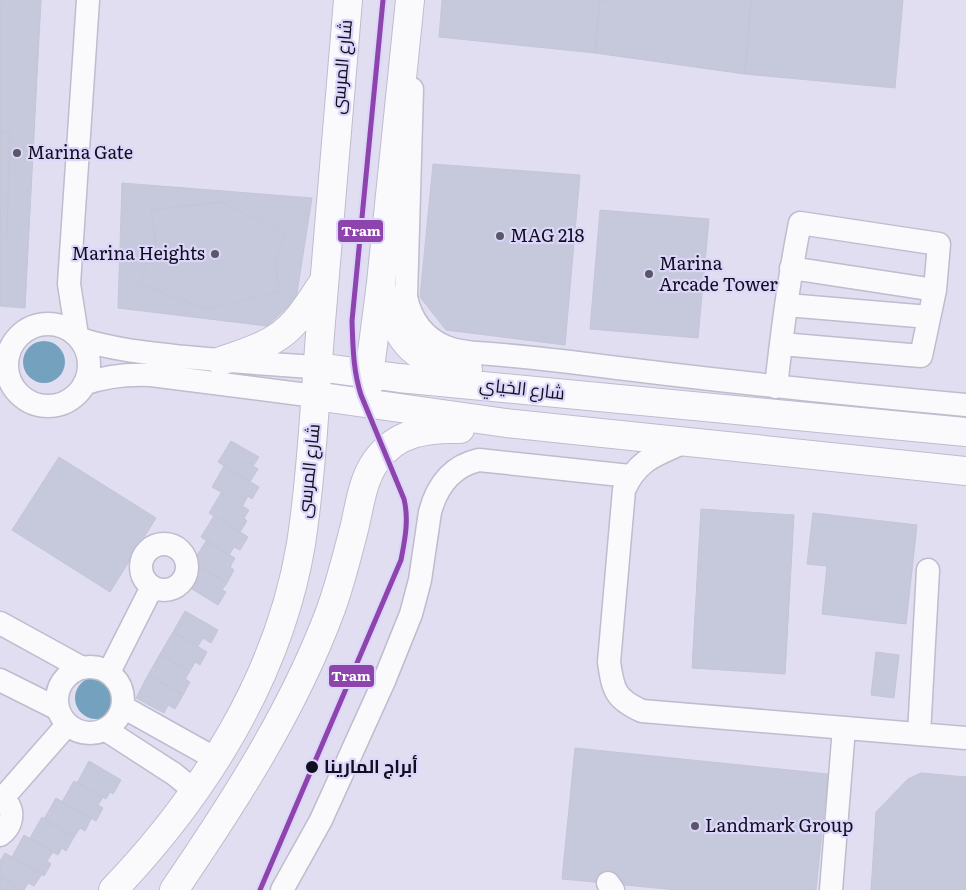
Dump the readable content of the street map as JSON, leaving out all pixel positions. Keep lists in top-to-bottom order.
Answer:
{
  "streets": {
    "main road": ["شارع المرسى", "شارع الخياي"]
  },
  "crossings": [
    ["شارع المرسى", "شارع الخياي"]
  ],
  "places": [
    "Marina Gate",
    "MAG 218",
    "Marina Heights",
    "Marina Arcade Tower",
    "أبراج المارينا",
    "Landmark Group"
  ],
  "lines": ["transit line Tram"]
}
